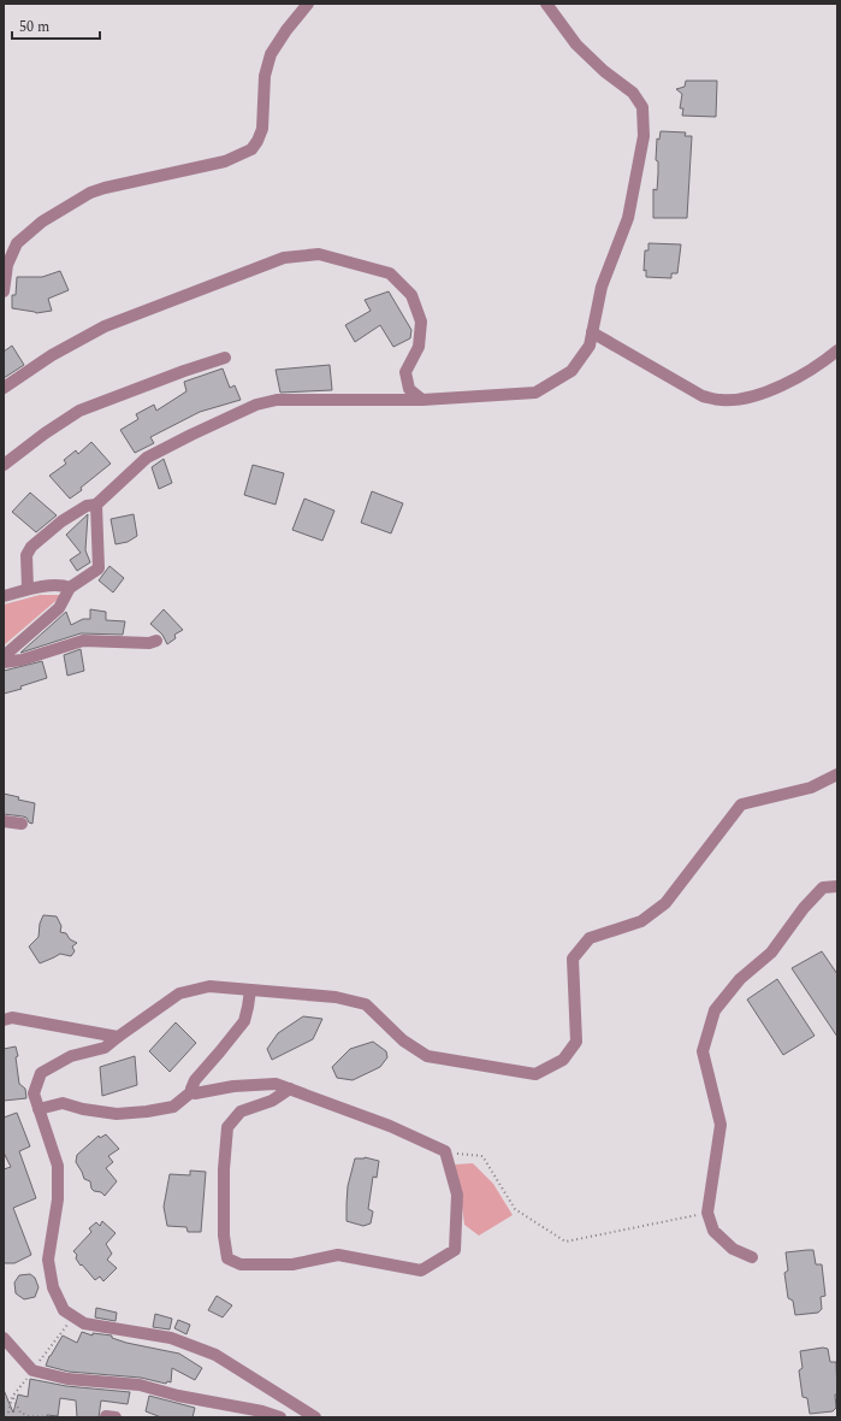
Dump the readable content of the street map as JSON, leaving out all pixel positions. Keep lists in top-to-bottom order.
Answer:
{
  "scale_bar": "50 m"
}
